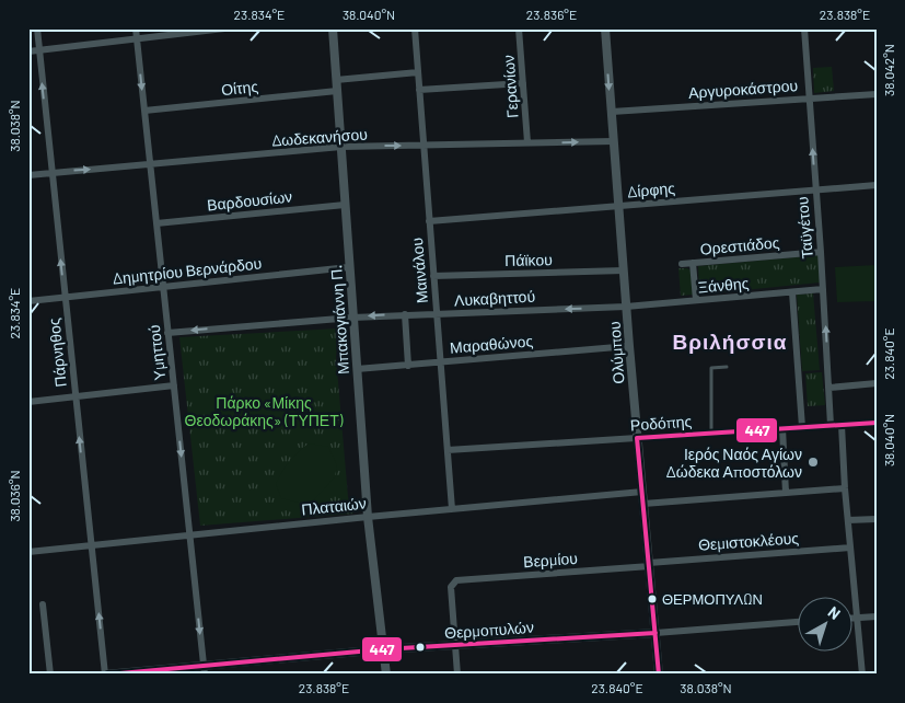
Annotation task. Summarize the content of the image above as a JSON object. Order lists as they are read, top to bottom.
{
  "streets": {
    "street": [
      "Γερανίων",
      "Οίτης",
      "Αργυροκάστρου",
      "Δωδεκανήσου",
      "Δίρφης",
      "Βαρδουσίων",
      "Ταϋγέτου",
      "Ορεστιάδος",
      "Πάϊκου",
      "Δημητρίου Βερνάρδου",
      "Μαινάλου",
      "Ξάνθης",
      "Λυκαβηττού",
      "Μπακογιάννη Π.",
      "Μαραθώνος",
      "Πάρνηθος",
      "Υμηττού",
      "Ολύμπου",
      "Ροδόπης",
      "Πλαταιών",
      "Θεμιστοκλέους",
      "Βερμίου",
      "Θερμοπυλών"
    ]
  },
  "crossings": [
    ["Γερανίων", "Δωδεκανήσου"],
    ["Οίτης", "Μπακογιάννη Π."],
    ["Οίτης", "Υμηττού"],
    ["Αργυροκάστρου", "Ταϋγέτου"],
    ["Αργυροκάστρου", "Ολύμπου"],
    ["Δωδεκανήσου", "Μαινάλου"],
    ["Δωδεκανήσου", "Μπακογιάννη Π."],
    ["Δωδεκανήσου", "Πάρνηθος"],
    ["Δωδεκανήσου", "Υμηττού"],
    ["Δωδεκανήσου", "Ολύμπου"],
    ["Δίρφης", "Ταϋγέτου"],
    ["Δίρφης", "Μαινάλου"],
    ["Δίρφης", "Ολύμπου"],
    ["Βαρδουσίων", "Μπακογιάννη Π."],
    ["Βαρδουσίων", "Υμηττού"],
    ["Ταϋγέτου", "Ορεστιάδος"],
    ["Ταϋγέτου", "Ξάνθης"],
    ["Ταϋγέτου", "Ροδόπης"],
    ["Ορεστιάδος", "Ξάνθης"],
    ["Πάϊκου", "Μαινάλου"],
    ["Πάϊκου", "Ολύμπου"],
    ["Δημητρίου Βερνάρδου", "Μπακογιάννη Π."],
    ["Δημητρίου Βερνάρδου", "Πάρνηθος"],
    ["Δημητρίου Βερνάρδου", "Υμηττού"],
    ["Μαινάλου", "Λυκαβηττού"],
    ["Μαινάλου", "Μαραθώνος"],
    ["Μαινάλου", "Ροδόπης"],
    ["Μαινάλου", "Πλαταιών"],
    ["Ξάνθης", "Λυκαβηττού"],
    ["Ξάνθης", "Ολύμπου"],
    ["Λυκαβηττού", "Μπακογιάννη Π."],
    ["Λυκαβηττού", "Υμηττού"],
    ["Λυκαβηττού", "Ολύμπου"],
    ["Μπακογιάννη Π.", "Μαραθώνος"],
    ["Μπακογιάννη Π.", "Πλαταιών"],
    ["Μπακογιάννη Π.", "Θερμοπυλών"],
    ["Μαραθώνος", "Ολύμπου"],
    ["Πάρνηθος", "Πλαταιών"],
    ["Πάρνηθος", "Θερμοπυλών"],
    ["Υμηττού", "Πλαταιών"],
    ["Υμηττού", "Θερμοπυλών"],
    ["Ολύμπου", "Ροδόπης"],
    ["Ολύμπου", "Πλαταιών"],
    ["Ολύμπου", "Θεμιστοκλέους"],
    ["Ολύμπου", "Βερμίου"],
    ["Ολύμπου", "Θερμοπυλών"],
    ["Θεμιστοκλέους", "Βερμίου"],
    ["Βερμίου", "Θερμοπυλών"]
  ],
  "one_way": [
    "Δωδεκανήσου",
    "Λυκαβηττού",
    "Πάρνηθος",
    "Υμηττού"
  ],
  "districts": ["Βριλήσσια"],
  "parks": ["Πάρκο «Μίκης Θεοδωράκης» (ΤΥΠΕΤ)"],
  "places": ["Ιερός Ναός Αγίων Δώδεκα Αποστόλων", "ΘΕΡΜΟΠΥΛΩΝ"],
  "lines": ["transit line 447"],
  "north": "top right",
  "coordinates": [
    "23.834°E",
    "38.040°N",
    "23.836°E",
    "23.838°E",
    "38.042°N",
    "38.038°N",
    "23.840°E",
    "38.036°N"
  ]
}
